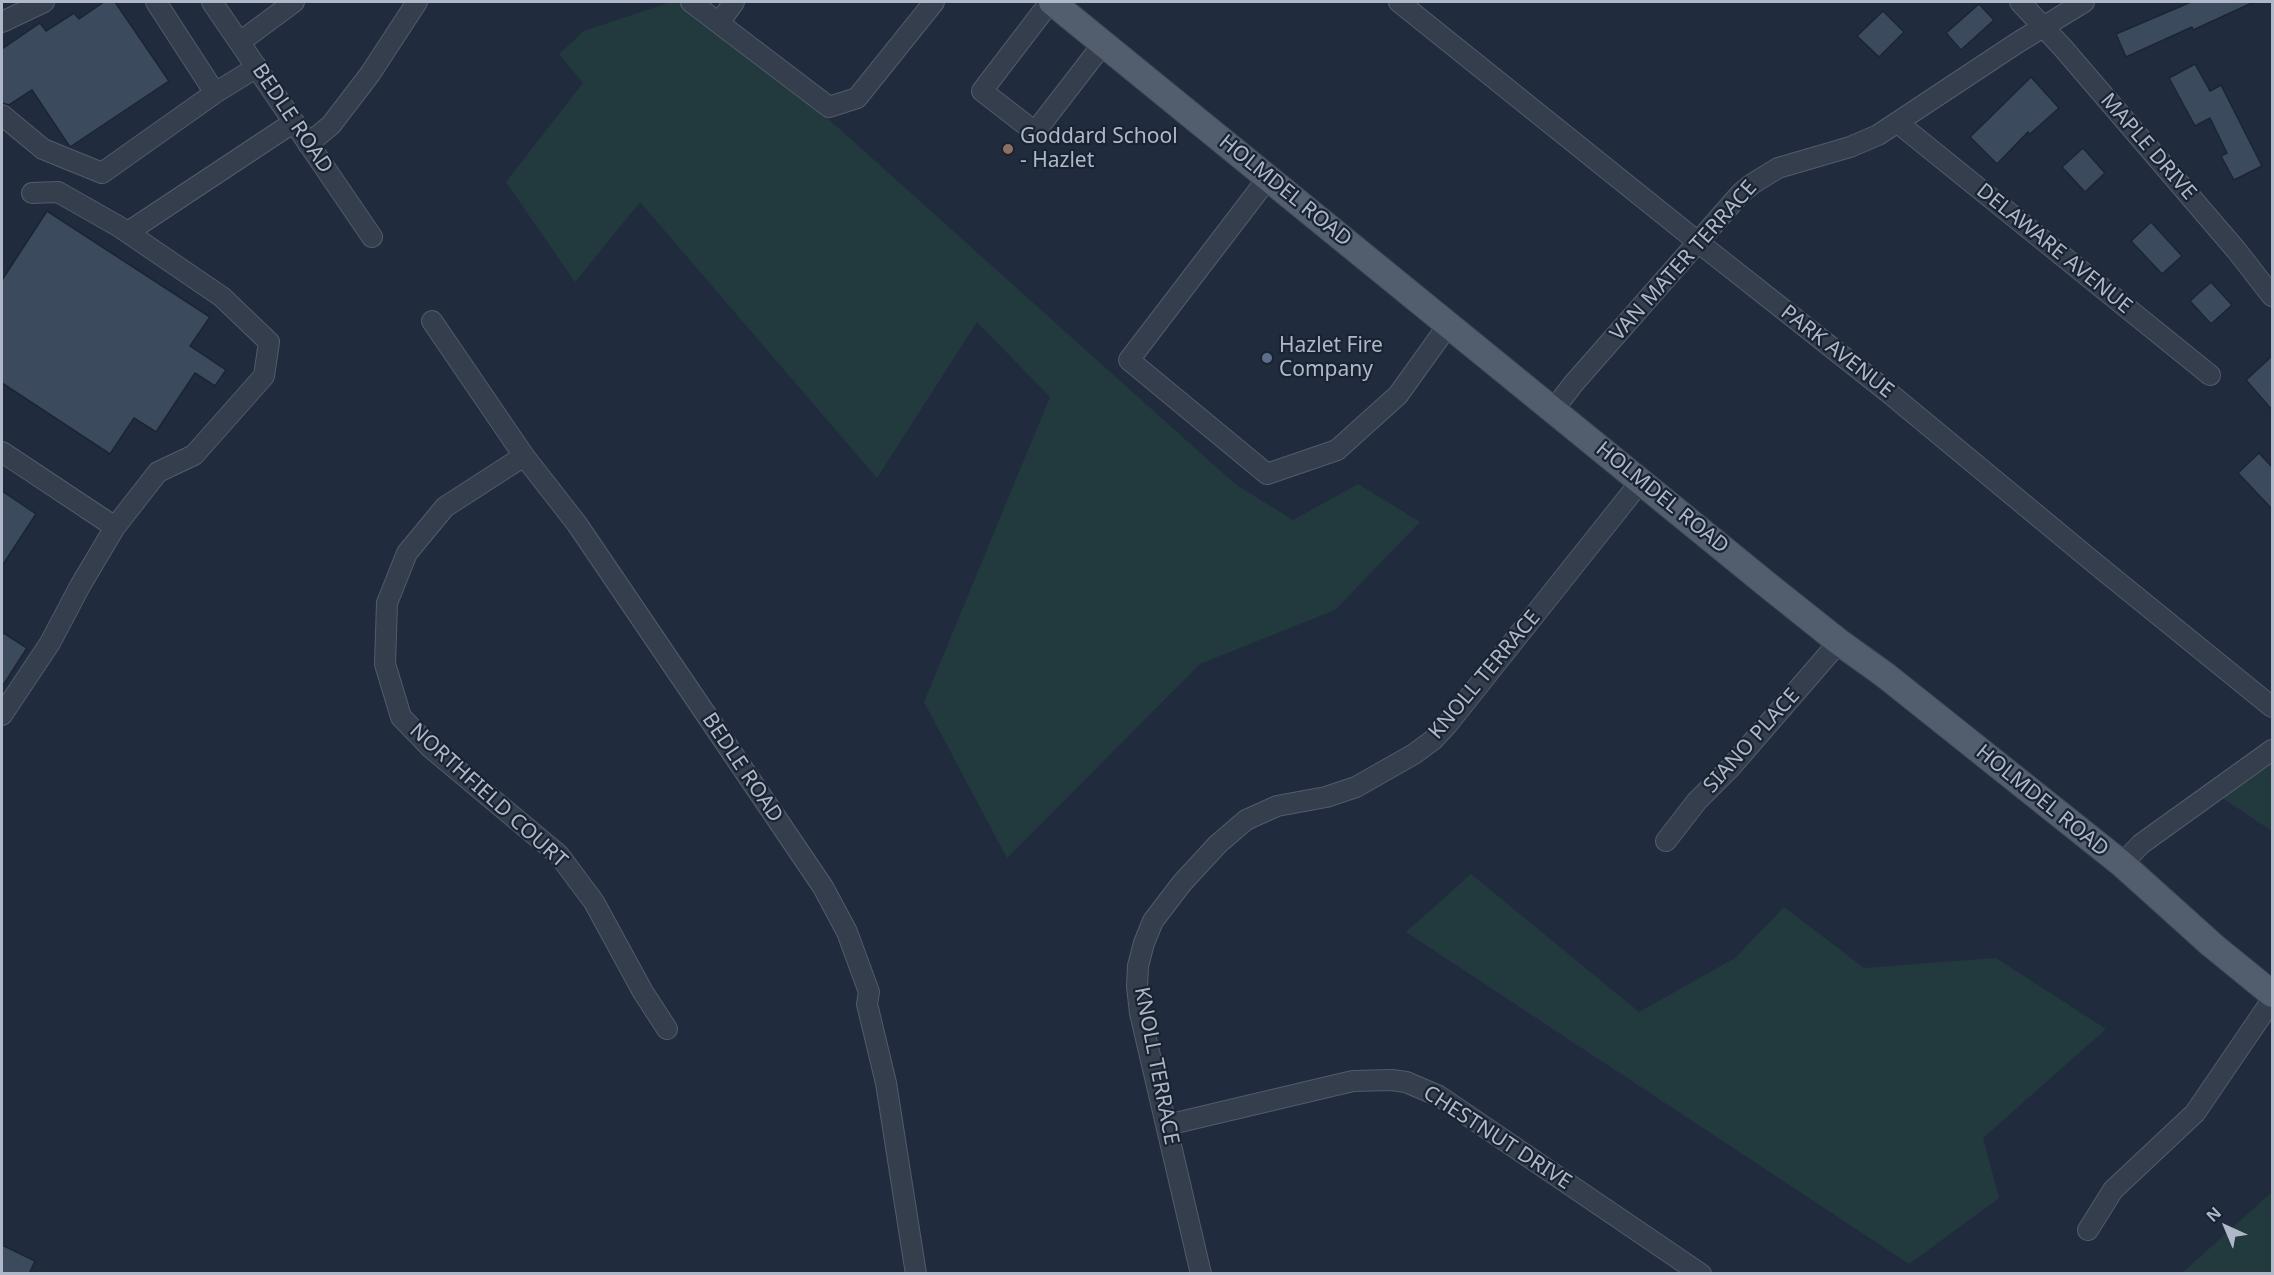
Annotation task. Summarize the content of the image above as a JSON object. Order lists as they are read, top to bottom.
{
  "streets": {
    "main road": ["HOLMDEL ROAD"],
    "street": [
      "BEDLE ROAD",
      "MAPLE DRIVE",
      "DELAWARE AVENUE",
      "VAN MATER TERRACE",
      "PARK AVENUE",
      "KNOLL TERRACE",
      "SIANO PLACE",
      "NORTHFIELD COURT",
      "CHESTNUT DRIVE"
    ]
  },
  "crossings": [
    ["BEDLE ROAD", "NORTHFIELD COURT"],
    ["MAPLE DRIVE", "VAN MATER TERRACE"],
    ["HOLMDEL ROAD", "VAN MATER TERRACE"],
    ["HOLMDEL ROAD", "KNOLL TERRACE"],
    ["HOLMDEL ROAD", "SIANO PLACE"],
    ["DELAWARE AVENUE", "VAN MATER TERRACE"],
    ["VAN MATER TERRACE", "PARK AVENUE"],
    ["KNOLL TERRACE", "CHESTNUT DRIVE"]
  ],
  "places": ["Goddard School - Hazlet", "Hazlet Fire Company"],
  "north": "top left"
}
